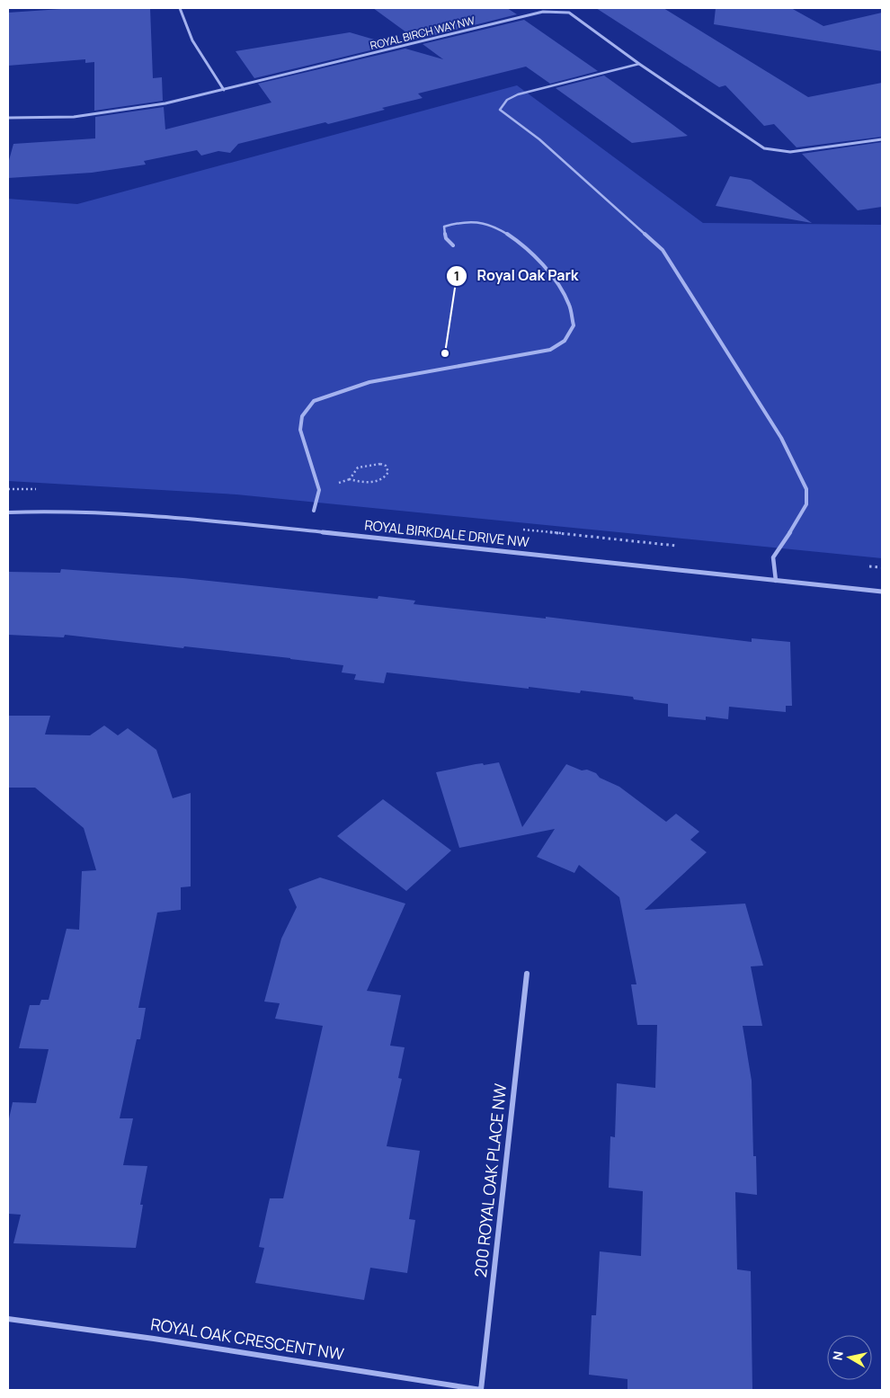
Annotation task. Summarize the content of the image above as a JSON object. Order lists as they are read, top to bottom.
{
  "streets": {
    "street": [
      "ROYAL BIRCH WAY NW",
      "ROYAL BIRKDALE DRIVE NW",
      "200 ROYAL OAK PLACE NW",
      "ROYAL OAK CRESCENT NW"
    ]
  },
  "crossings": [
    ["200 ROYAL OAK PLACE NW", "ROYAL OAK CRESCENT NW"]
  ],
  "places": ["Royal Oak Park"],
  "north": "left"
}
